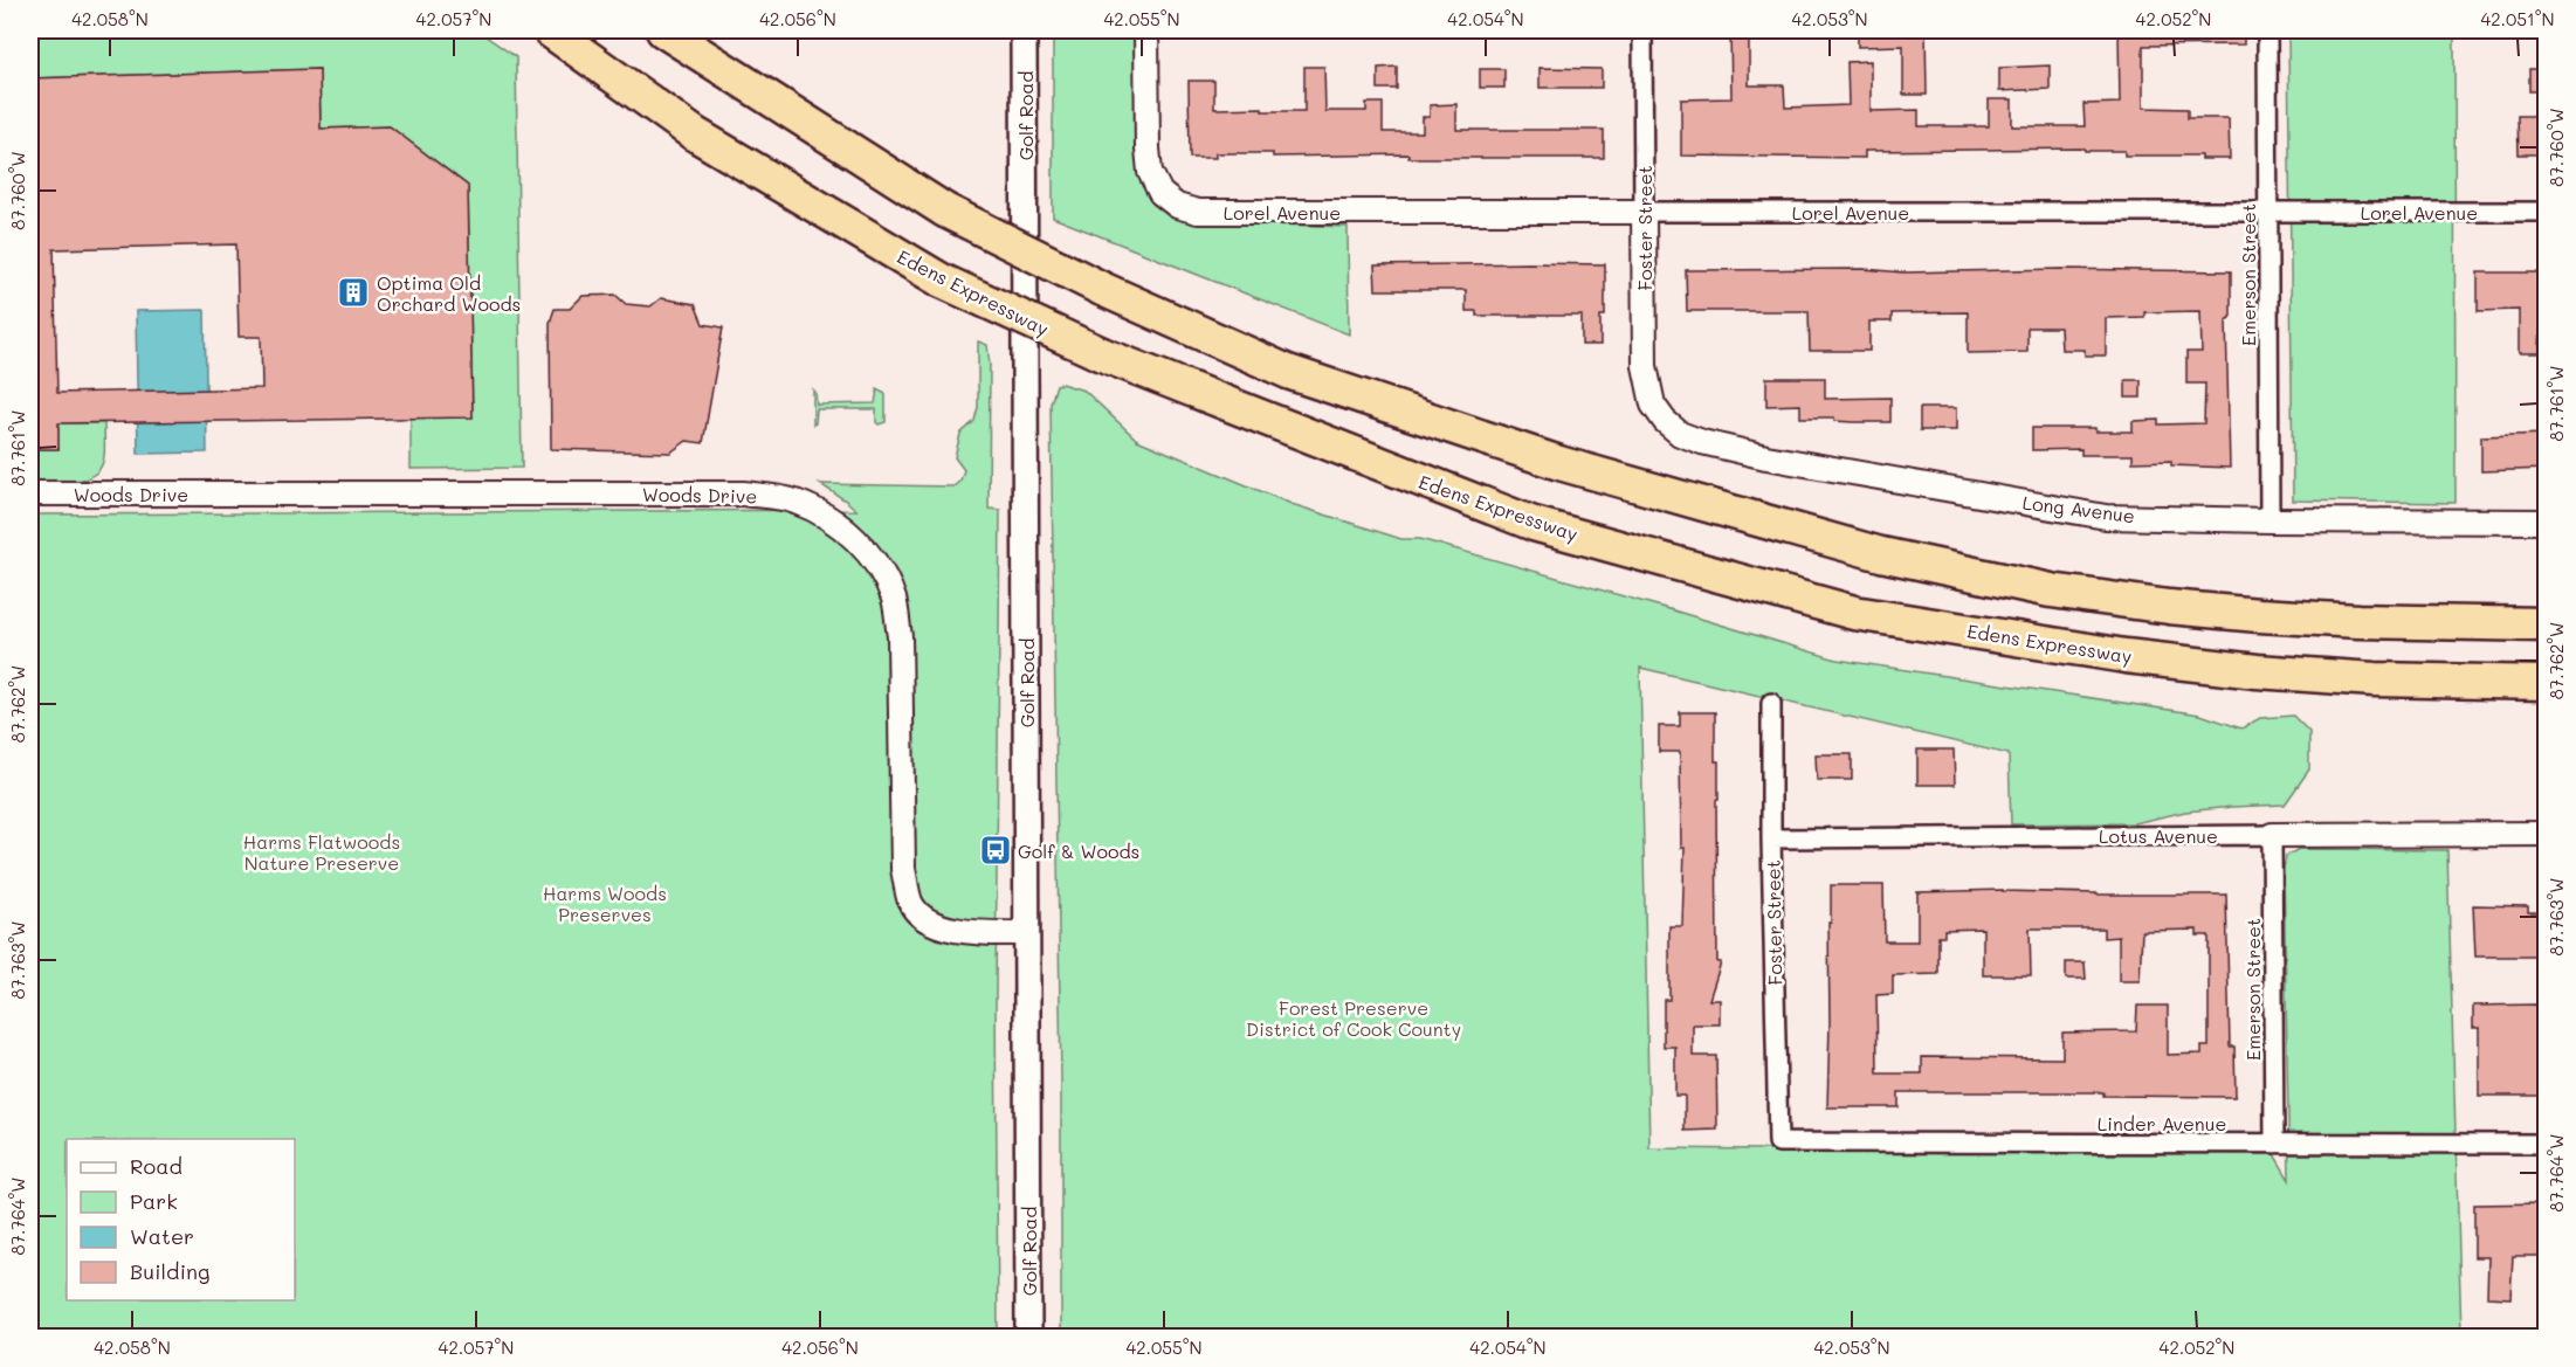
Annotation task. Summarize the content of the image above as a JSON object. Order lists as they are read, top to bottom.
{
  "streets": {
    "highway": ["Edens Expressway"],
    "main road": ["Golf Road"],
    "street": [
      "Lorel Avenue",
      "Foster Street",
      "Emerson Street",
      "Woods Drive",
      "Long Avenue",
      "Lotus Avenue",
      "Linder Avenue"
    ]
  },
  "crossings": [
    ["Golf Road", "Woods Drive"],
    ["Lorel Avenue", "Foster Street"],
    ["Lorel Avenue", "Emerson Street"],
    ["Foster Street", "Long Avenue"],
    ["Foster Street", "Lotus Avenue"],
    ["Foster Street", "Linder Avenue"],
    ["Emerson Street", "Long Avenue"],
    ["Emerson Street", "Lotus Avenue"],
    ["Emerson Street", "Linder Avenue"]
  ],
  "parks": ["Harms Flatwoods Nature Preserve", "Harms Woods Preserves", "Forest Preserve District of Cook County"],
  "places": {
    "building": ["Optima Old Orchard Woods"],
    "bus stop": ["Golf & Woods"]
  },
  "legend": [
    "Road",
    "Park",
    "Water",
    "Building"
  ],
  "coordinates": [
    "42.058°N",
    "42.057°N",
    "42.056°N",
    "42.055°N",
    "42.054°N",
    "42.053°N",
    "42.052°N",
    "42.051°N",
    "87.760°W",
    "87.761°W",
    "87.762°W",
    "87.763°W",
    "87.764°W"
  ]
}
